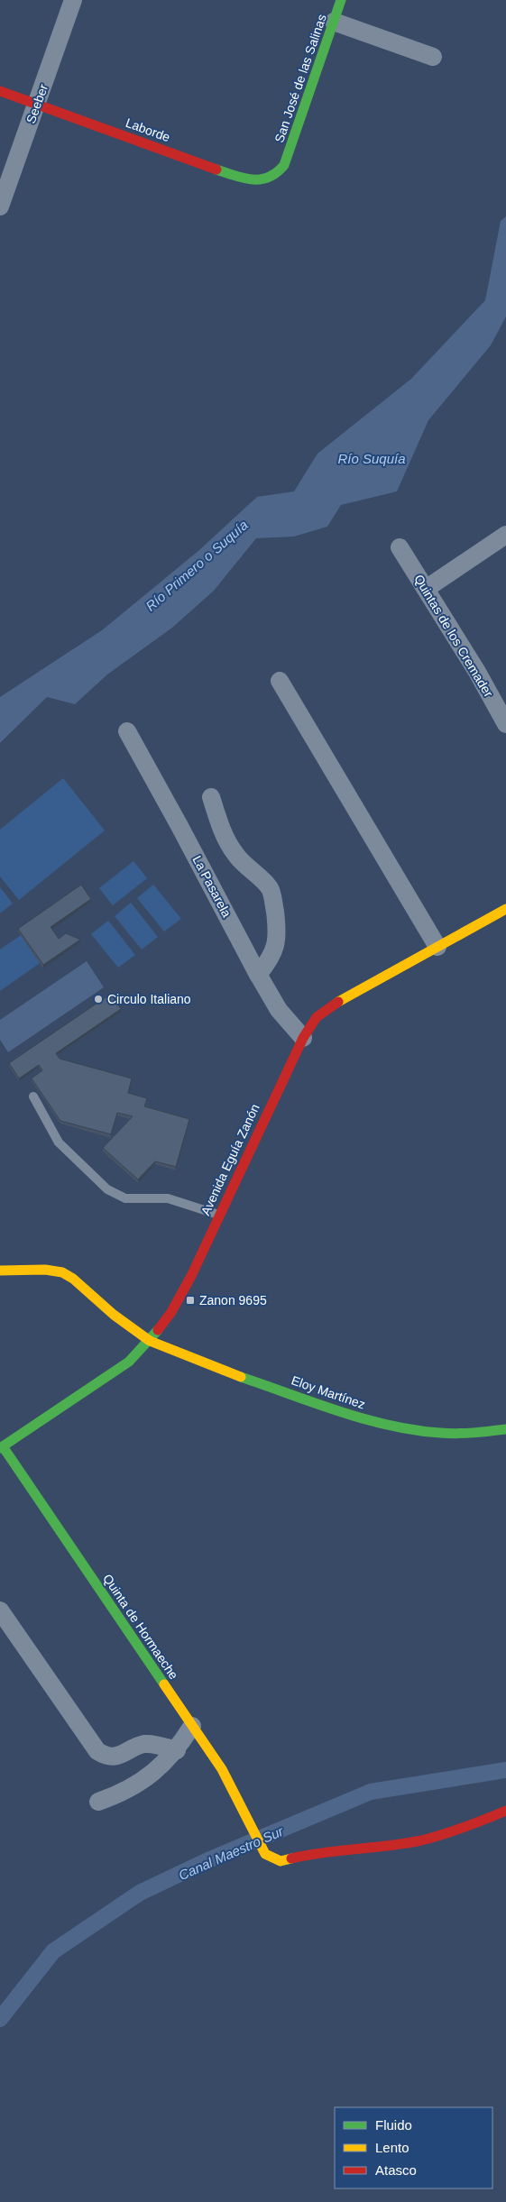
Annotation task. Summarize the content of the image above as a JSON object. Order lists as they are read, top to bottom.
{
  "streets": {
    "street": [
      "San José de las Salinas",
      "Seeber",
      "Laborde",
      "Quintas de los Cremader",
      "La Pasarela",
      "Avenida Eguía Zanón",
      "Eloy Martínez",
      "Quinta de Hormaeche"
    ]
  },
  "crossings": [
    ["San José de las Salinas", "Laborde"],
    ["Seeber", "Laborde"],
    ["La Pasarela", "Avenida Eguía Zanón"],
    ["Avenida Eguía Zanón", "Eloy Martínez"],
    ["Avenida Eguía Zanón", "Quinta de Hormaeche"]
  ],
  "water": ["Río Suquía", "Río Primero o Suquía", "Canal Maestro Sur"],
  "places": {
    "other": ["Circulo Italiano"],
    "transit": ["Zanon 9695"]
  },
  "legend": ["Fluido", "Lento", "Atasco"]
}
